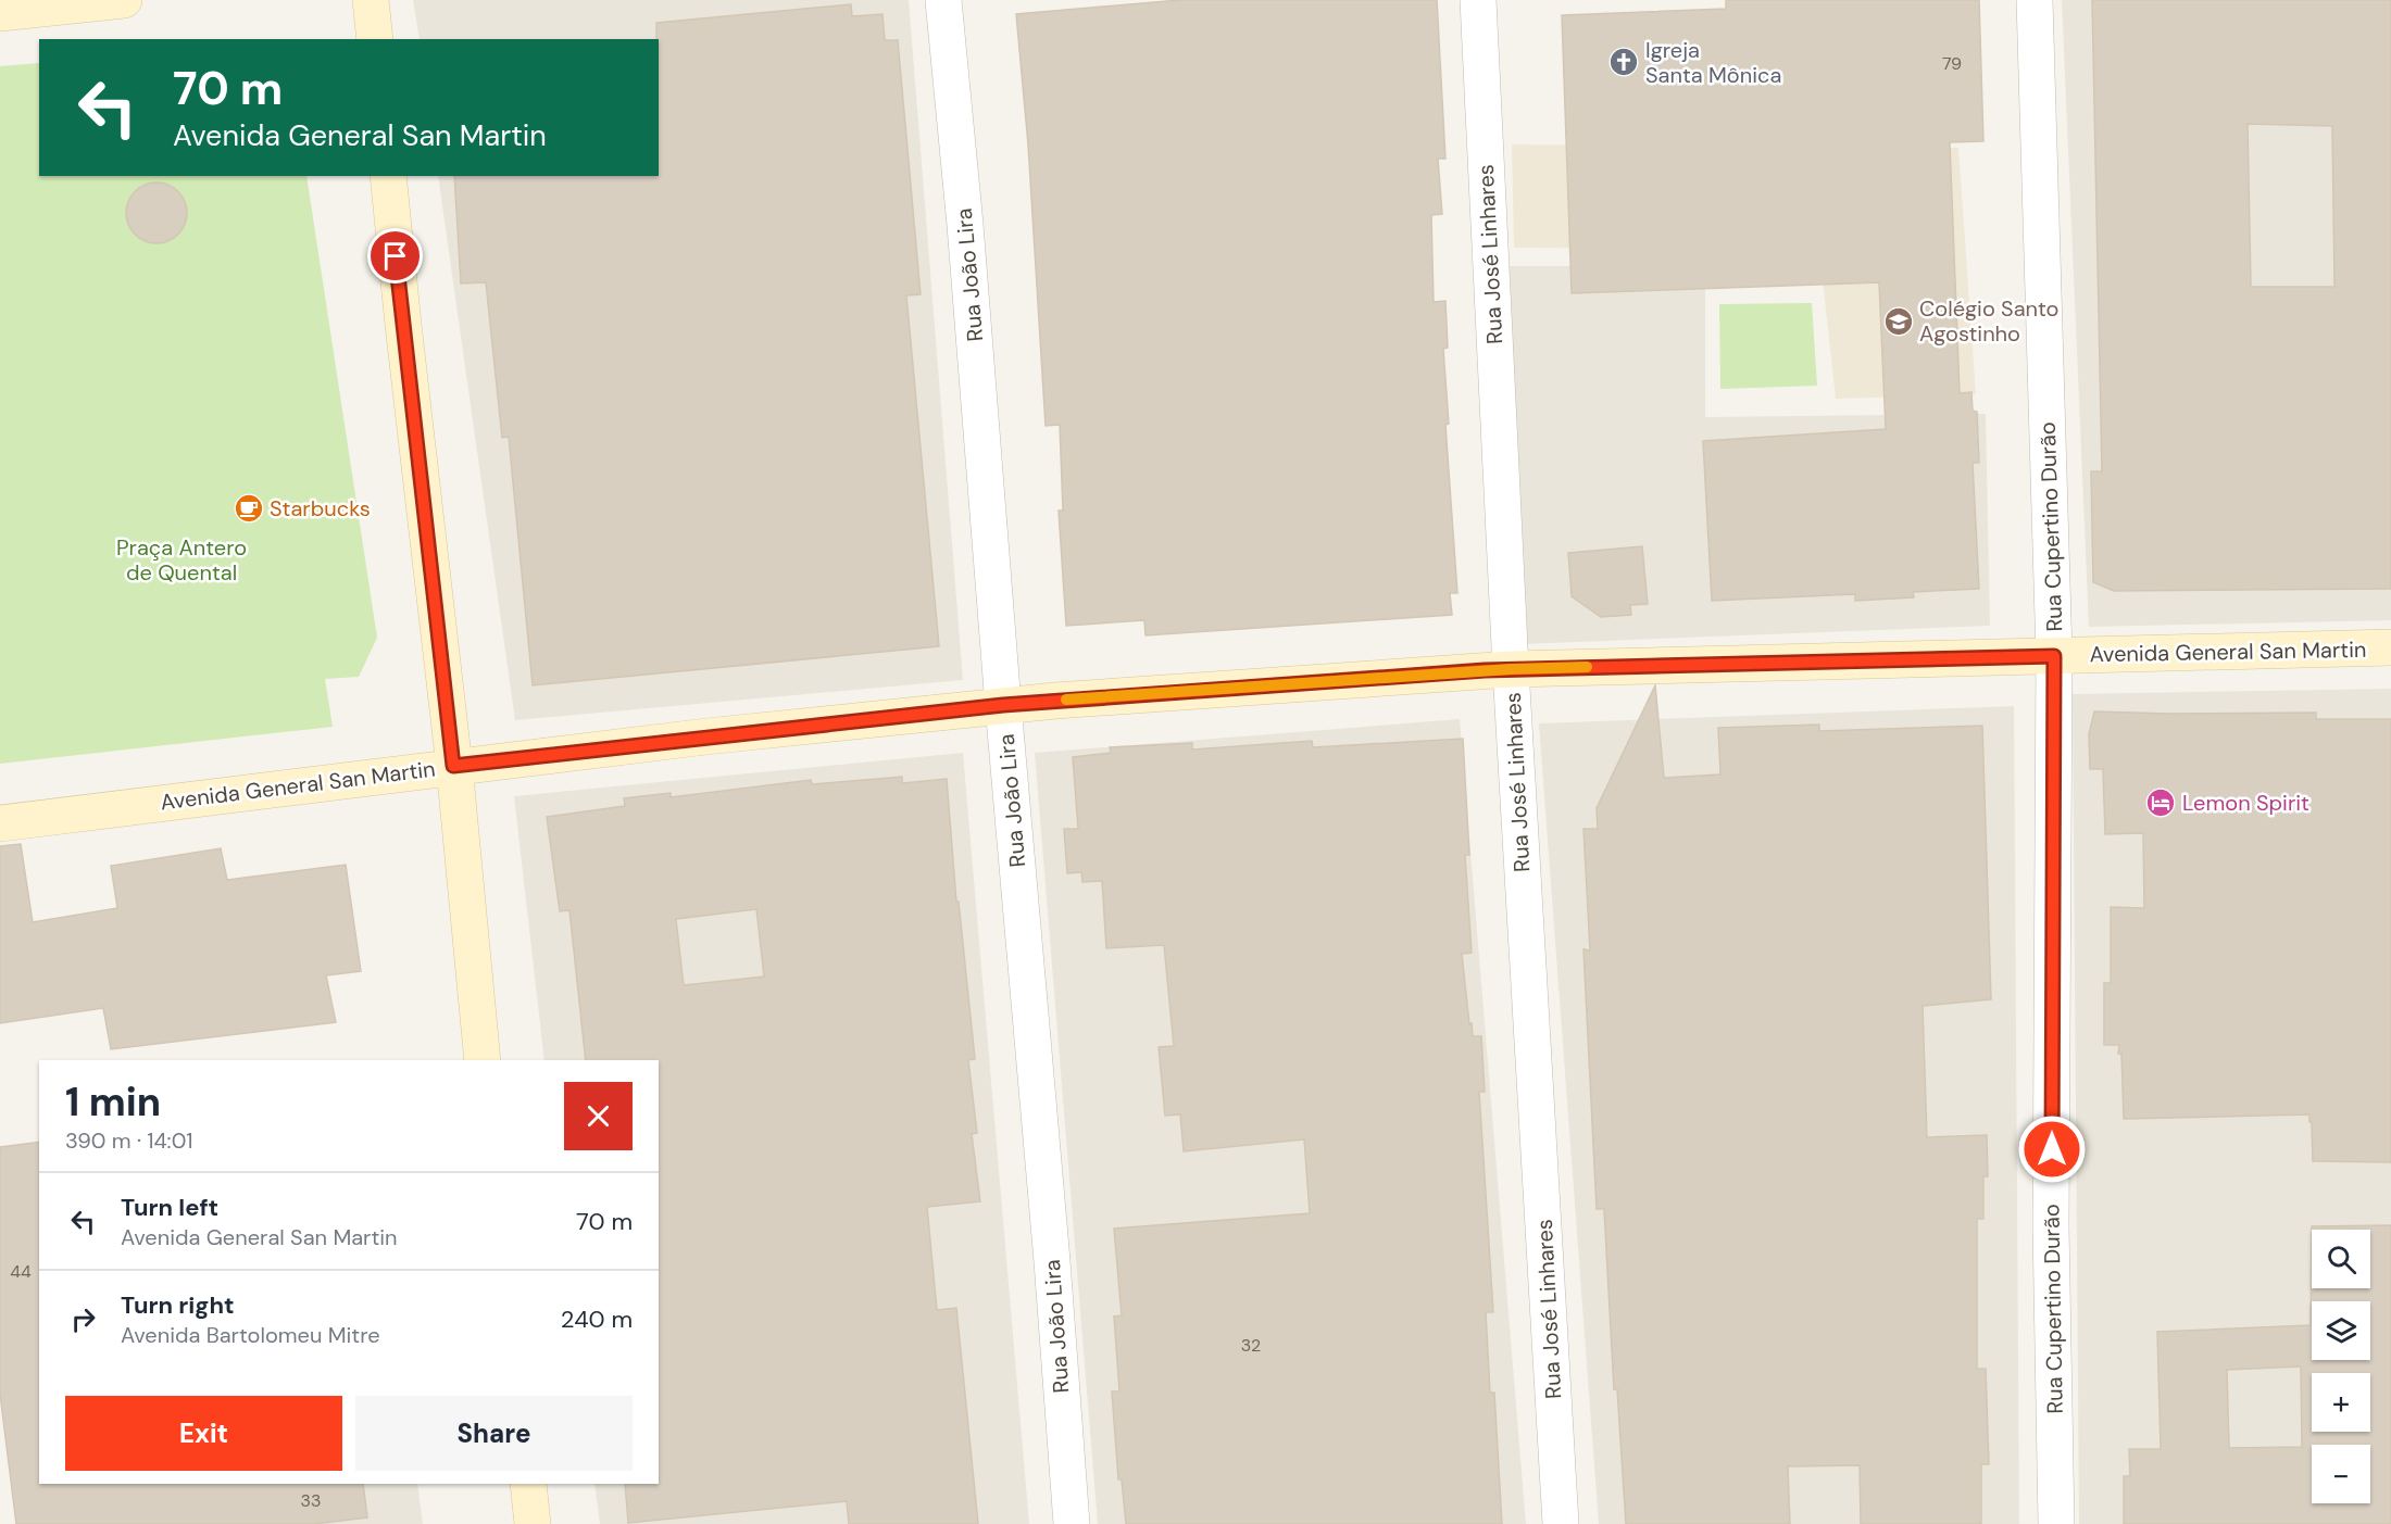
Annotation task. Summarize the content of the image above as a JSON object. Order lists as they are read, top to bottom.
{
  "streets": {
    "main road": ["Avenida General San Martin"],
    "street": ["Rua José Linhares", "Rua João Lira", "Rua Cupertino Durão"]
  },
  "crossings": [
    ["Rua José Linhares", "Avenida General San Martin"],
    ["Rua João Lira", "Avenida General San Martin"],
    ["Rua Cupertino Durão", "Avenida General San Martin"]
  ],
  "parks": ["Praça Antero de Quental"],
  "places": {
    "church": ["Igreja Santa Mônica"],
    "school or university": ["Colégio Santo Agostinho"],
    "cafe": ["Starbucks"],
    "hotel": ["Lemon Spirit"]
  },
  "house_numbers": [
    "79",
    "44",
    "32",
    "33"
  ],
  "page": {
    "turn": ["70 m", "Avenida General San Martin"],
    "heading": ["1 min", "390 m · 14:01"],
    "list": [
      {
        "name": "Turn left",
        "note": "Avenida General San Martin",
        "value": "70 m"
      },
      {
        "name": "Turn right",
        "note": "Avenida Bartolomeu Mitre",
        "value": "240 m"
      }
    ],
    "map_buttons": ["+", "−"],
    "buttons": ["Exit", "Share"]
  }
}
